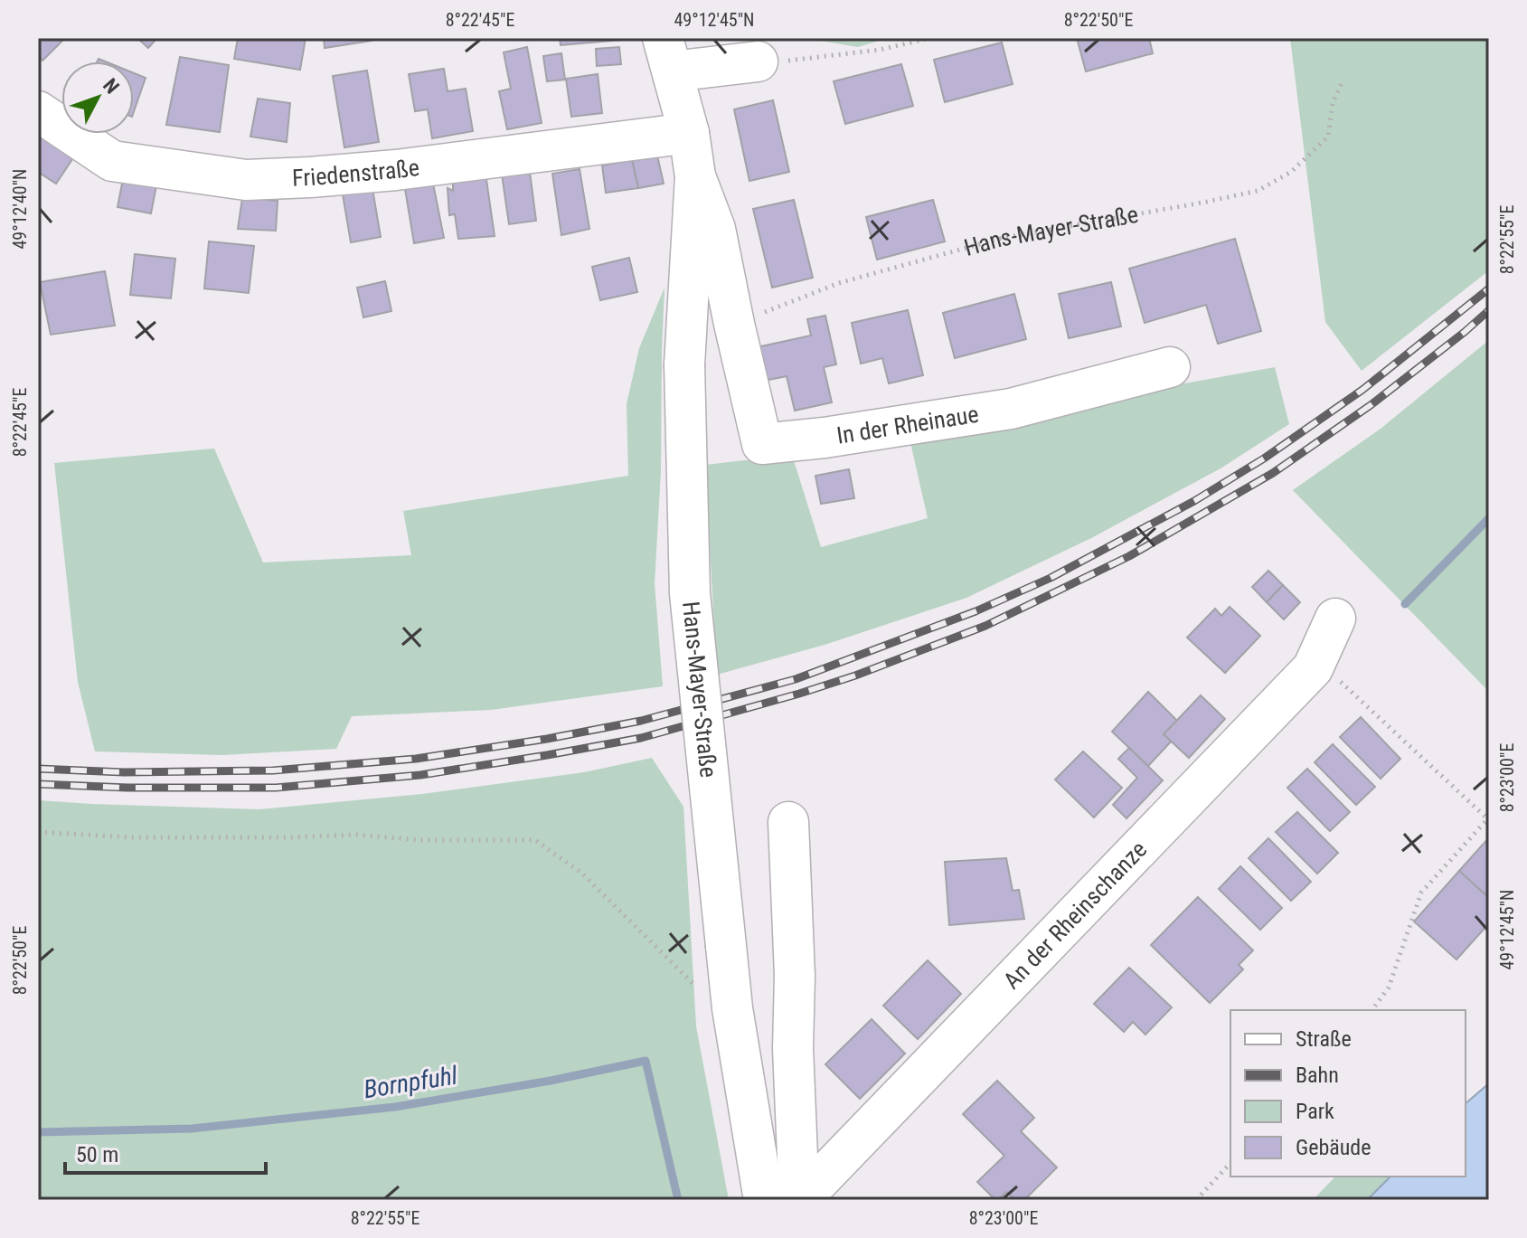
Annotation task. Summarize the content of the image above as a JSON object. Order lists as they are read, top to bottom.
{
  "streets": {
    "street": [
      "Friedenstraße",
      "Hans-Mayer-Straße",
      "In der Rheinaue",
      "An der Rheinschanze"
    ]
  },
  "crossings": [
    ["Friedenstraße", "Hans-Mayer-Straße"],
    ["Hans-Mayer-Straße", "In der Rheinaue"]
  ],
  "water": ["Bornpfuhl"],
  "legend": [
    "Straße",
    "Bahn",
    "Park",
    "Gebäude"
  ],
  "scale_bar": "50 m",
  "north": "top right",
  "coordinates": [
    "8°22'45\"E",
    "49°12'45\"N",
    "8°22'50\"E",
    "49°12'40\"N",
    "8°22'55\"E",
    "8°23'00\"E"
  ]
}
